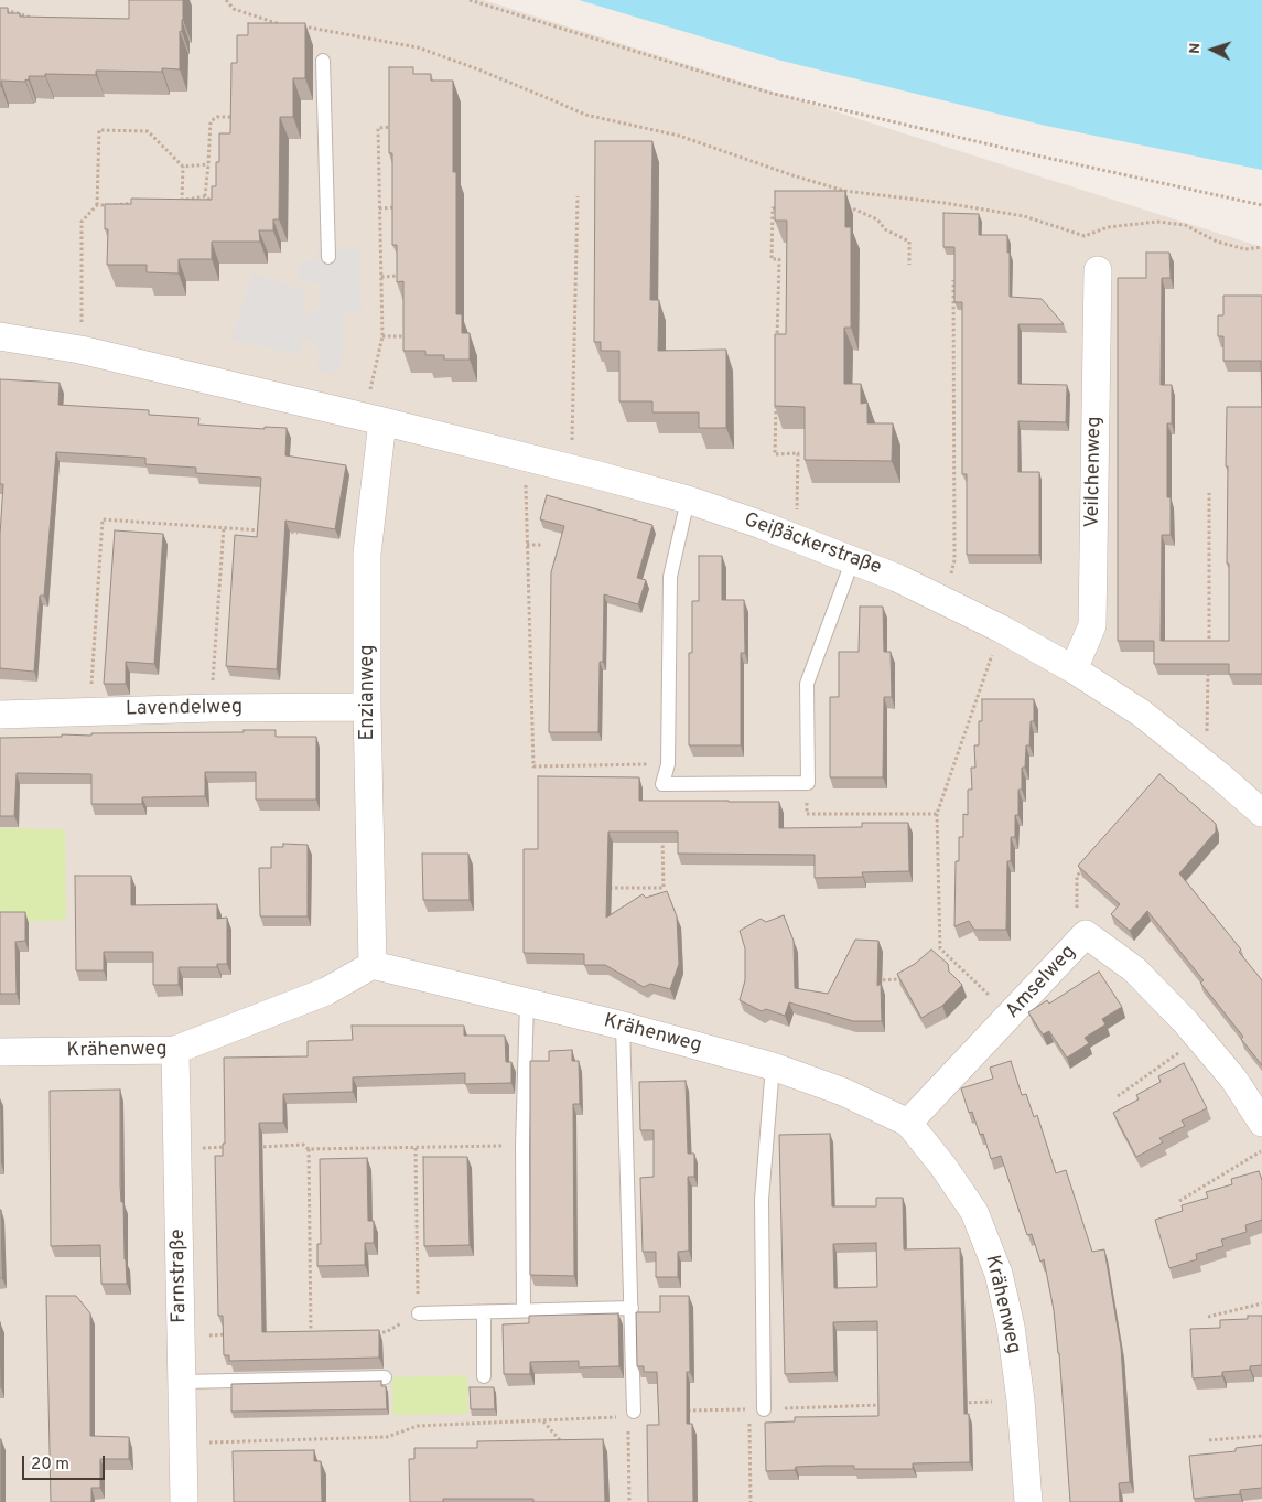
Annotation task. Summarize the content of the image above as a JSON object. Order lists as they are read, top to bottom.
{
  "streets": {
    "street": [
      "Veilchenweg",
      "Geißäckerstraße",
      "Enzianweg",
      "Lavendelweg",
      "Amselweg",
      "Krähenweg",
      "Farnstraße"
    ]
  },
  "crossings": [
    ["Veilchenweg", "Geißäckerstraße"],
    ["Geißäckerstraße", "Enzianweg"],
    ["Enzianweg", "Lavendelweg"],
    ["Enzianweg", "Krähenweg"],
    ["Amselweg", "Krähenweg"],
    ["Krähenweg", "Farnstraße"]
  ],
  "scale_bar": "20 m",
  "north": "left"
}
